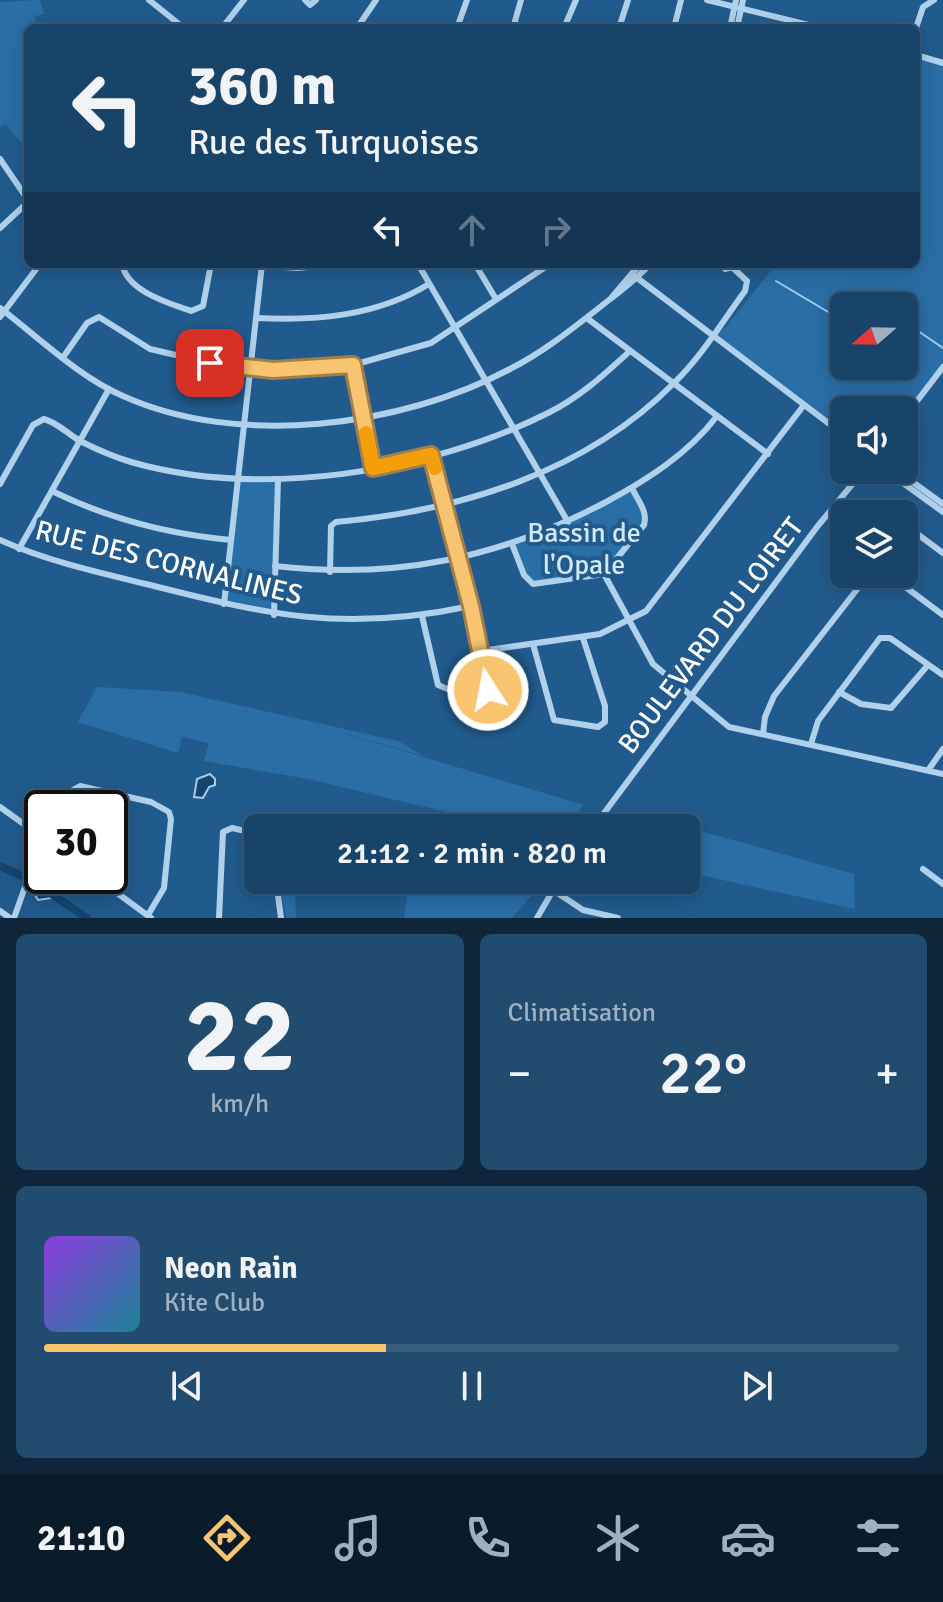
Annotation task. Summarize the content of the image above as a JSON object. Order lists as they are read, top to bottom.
{
  "streets": {
    "street": ["RUE DES CORNALINES", "BOULEVARD DU LOIRET"]
  },
  "parks": ["Bassin de l'Opale"],
  "north": "left",
  "page": {
    "turn": ["360 m", "Rue des Turquoises"],
    "limit": "30",
    "trip": "21:12 · 2 min · 820 m",
    "tile": [
      ["22", "km/h"],
      "Climatisation"
    ],
    "heat": ["−", "22°", "+"],
    "song": ["Neon Rain", "Kite Club"],
    "tabs": "21:10"
  }
}
